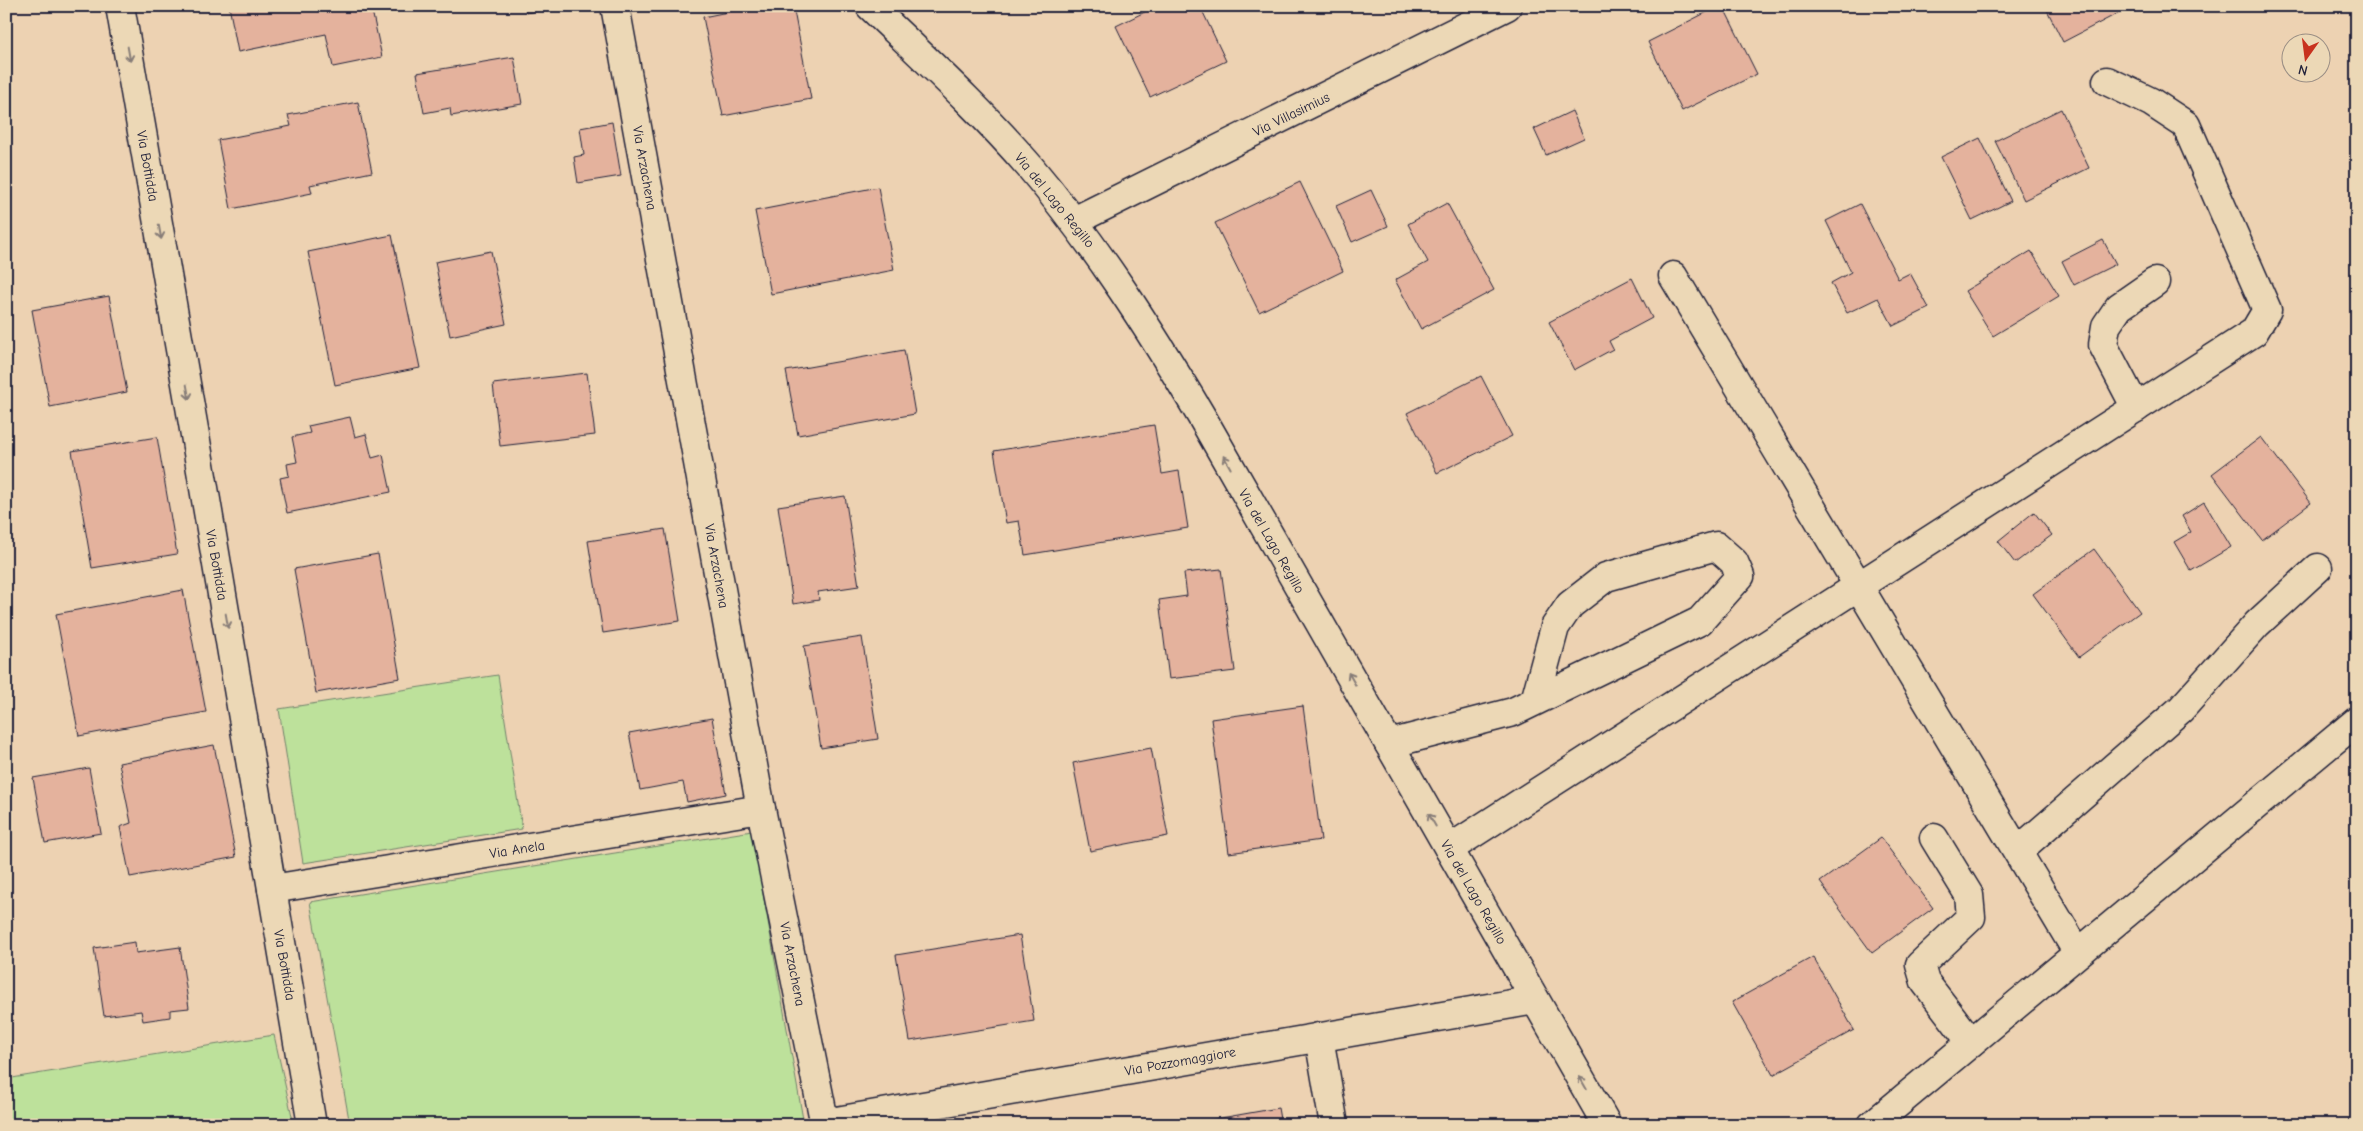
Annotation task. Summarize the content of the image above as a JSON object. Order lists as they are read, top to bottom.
{
  "streets": {
    "street": [
      "Via Villasimius",
      "Via Bottidda",
      "Via Arzachena",
      "Via del Lago Regillo",
      "Via Anela",
      "Via Pozzomaggiore"
    ]
  },
  "crossings": [
    ["Via Villasimius", "Via del Lago Regillo"],
    ["Via Bottidda", "Via Anela"],
    ["Via Arzachena", "Via Anela"],
    ["Via Arzachena", "Via Pozzomaggiore"],
    ["Via del Lago Regillo", "Via Pozzomaggiore"]
  ],
  "one_way": ["Via Bottidda", "Via del Lago Regillo"],
  "north": "bottom"
}
